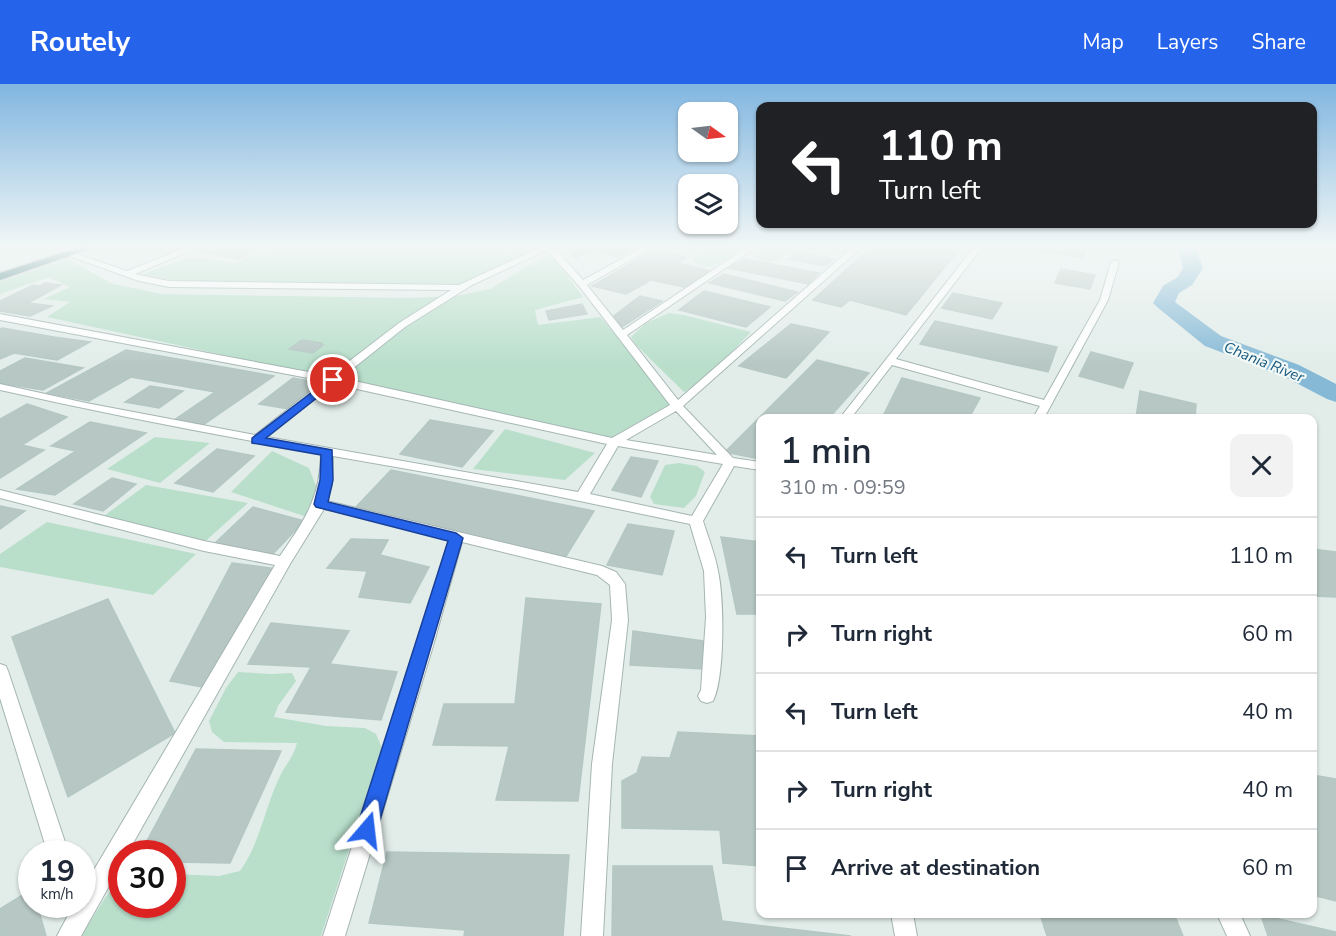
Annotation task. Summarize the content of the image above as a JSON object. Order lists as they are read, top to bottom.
{
  "water": ["Chania River"],
  "north": "right",
  "page": {
    "header": "Routely",
    "nav": ["Map", "Layers", "Share"],
    "turn": ["110 m", "Turn left"],
    "heading": ["1 min", "310 m · 09:59"],
    "list": [
      {
        "name": "Turn left",
        "value": "110 m"
      },
      {
        "name": "Turn right",
        "value": "60 m"
      },
      {
        "name": "Turn left",
        "value": "40 m"
      },
      {
        "name": "Turn right",
        "value": "40 m"
      },
      {
        "name": "Arrive at destination",
        "value": "60 m"
      }
    ],
    "speed": "19 km/h",
    "limit": "30"
  }
}
